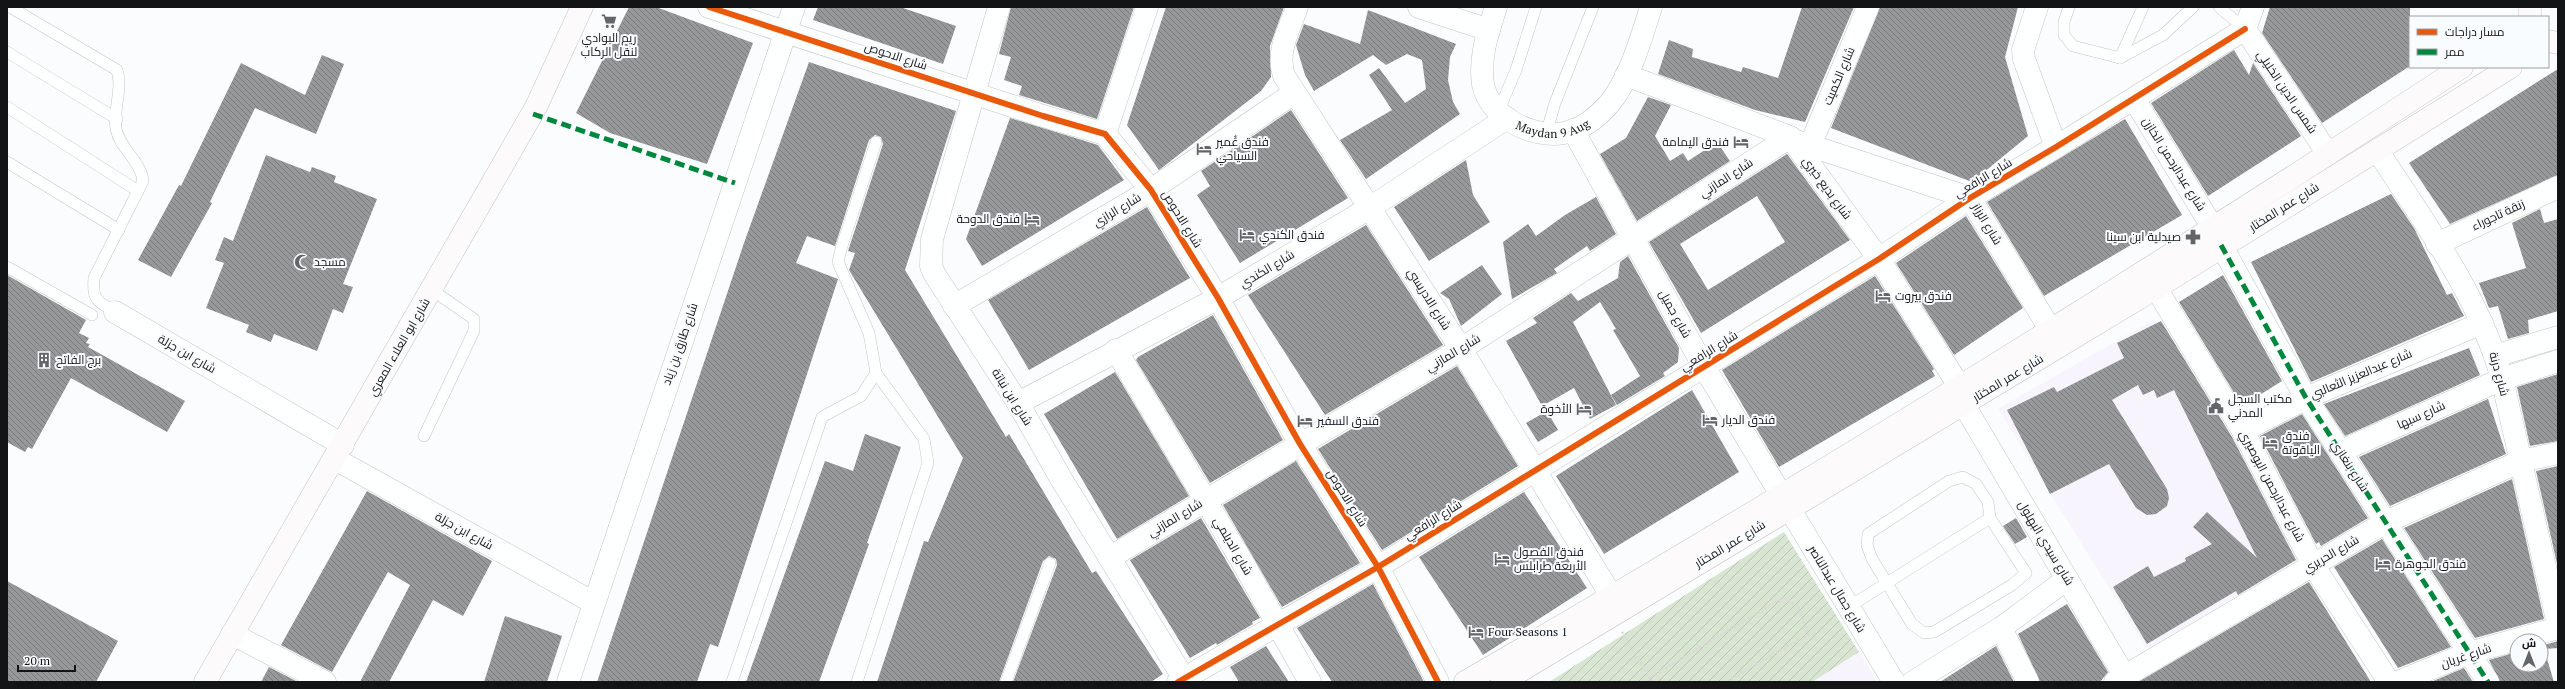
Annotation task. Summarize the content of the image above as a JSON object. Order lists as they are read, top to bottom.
{
  "streets": {
    "main road": ["شارع عمر المختار", "شارع ابو العلاء المعري"],
    "street": [
      "شارع الاحوص",
      "شارع الكميت",
      "شمس الدين الخليلي",
      "Maydan 9 Aug",
      "شارع عبدالرحمن الخازن",
      "شارع المازني",
      "شارع الرافعي",
      "شارع بديع خيري",
      "شارع الرازي",
      "زنقة تاجوراء",
      "شارع الرزاز",
      "شارع الكندي",
      "شارع الادريسي",
      "شارع جميل",
      "شارع طارق بن زياد",
      "شارع ابن جزلة",
      "شارع عبدالعزيز الثعالبي",
      "شارع درنة",
      "شارع ابن نباتة",
      "شارع سبها",
      "شارع بنغازي",
      "شارع عبدالرحمن البوصيري",
      "شارع سيدي البهلول",
      "شارع الديلمي",
      "شارع الحريري",
      "شارع جمال عبدالناصر",
      "شارع غريان"
    ]
  },
  "crossings": [
    ["شارع الاحوص", "شارع المازني"],
    ["شارع الاحوص", "شارع الرافعي"],
    ["شارع الاحوص", "شارع الرازي"],
    ["شارع الاحوص", "شارع الكندي"],
    ["شارع الاحوص", "شارع طارق بن زياد"],
    ["شارع الاحوص", "شارع ابن نباتة"],
    ["شارع الكميت", "شارع المازني"],
    ["شارع الكميت", "شارع بديع خيري"],
    ["شارع الكميت", "شارع الرزاز"],
    ["شمس الدين الخليلي", "شارع الرافعي"],
    ["شمس الدين الخليلي", "شارع عمر المختار"],
    ["Maydan 9 Aug", "شارع الكندي"],
    ["Maydan 9 Aug", "شارع جميل"],
    ["شارع عبدالرحمن الخازن", "شارع الرافعي"],
    ["شارع عبدالرحمن الخازن", "شارع عمر المختار"],
    ["شارع عبدالرحمن الخازن", "شارع بنغازي"],
    ["شارع المازني", "شارع بديع خيري"],
    ["شارع المازني", "شارع الرزاز"],
    ["شارع المازني", "شارع الادريسي"],
    ["شارع المازني", "شارع جميل"],
    ["شارع المازني", "شارع ابن نباتة"],
    ["شارع المازني", "شارع الديلمي"],
    ["شارع الرافعي", "شارع بديع خيري"],
    ["شارع الرافعي", "شارع الرزاز"],
    ["شارع الرافعي", "شارع الادريسي"],
    ["شارع الرافعي", "شارع جميل"],
    ["شارع الرافعي", "شارع ابن نباتة"],
    ["شارع الرافعي", "شارع الديلمي"],
    ["شارع بديع خيري", "شارع عمر المختار"],
    ["شارع بديع خيري", "شارع الرزاز"],
    ["شارع بديع خيري", "شارع سيدي البهلول"],
    ["شارع عمر المختار", "شارع الرزاز"],
    ["شارع عمر المختار", "شارع الادريسي"],
    ["شارع عمر المختار", "شارع جميل"],
    ["شارع عمر المختار", "شارع درنة"],
    ["شارع عمر المختار", "شارع بنغازي"],
    ["شارع عمر المختار", "شارع عبدالرحمن البوصيري"],
    ["شارع عمر المختار", "شارع سيدي البهلول"],
    ["شارع عمر المختار", "شارع جمال عبدالناصر"],
    ["شارع الرازي", "شارع الادريسي"],
    ["شارع الرازي", "شارع ابن نباتة"],
    ["زنقة تاجوراء", "شارع درنة"],
    ["شارع الكندي", "شارع الادريسي"],
    ["شارع الكندي", "شارع ابن نباتة"],
    ["شارع الكندي", "شارع الديلمي"],
    ["شارع جميل", "شارع جمال عبدالناصر"],
    ["شارع طارق بن زياد", "شارع ابن جزلة"],
    ["شارع ابو العلاء المعري", "شارع ابن جزلة"],
    ["شارع عبدالعزيز الثعالبي", "شارع درنة"],
    ["شارع عبدالعزيز الثعالبي", "شارع بنغازي"],
    ["شارع عبدالعزيز الثعالبي", "شارع عبدالرحمن البوصيري"],
    ["شارع درنة", "شارع سبها"],
    ["شارع درنة", "شارع الحريري"],
    ["شارع سبها", "شارع بنغازي"],
    ["شارع بنغازي", "شارع الحريري"],
    ["شارع بنغازي", "شارع غريان"],
    ["شارع عبدالرحمن البوصيري", "شارع الحريري"],
    ["شارع سيدي البهلول", "شارع الحريري"]
  ],
  "places": {
    "supermarket": ["ريم البوادي لنقل الركاب"],
    "hotel": [
      "فندق اليمامة",
      "فندق عُُمير السياحي",
      "فندق الدوحة",
      "فندق الكندي",
      "فندق بيروت",
      "الأخوة",
      "فندق الديار",
      "فندق السفير",
      "فندق الياقوتة",
      "فندق الفصول الأربعة طرابلس",
      "فندق الجوهرة",
      "Four Seasons 1"
    ],
    "pharmacy": ["صيدلية ابن سينا"],
    "mosque": ["مسجد"],
    "building": ["برج الفاتح"],
    "public building": ["مكتب السجل المدني"]
  },
  "legend": ["مسار دراجات", "ممر"],
  "scale_bar": "20 m",
  "north": "top"
}
